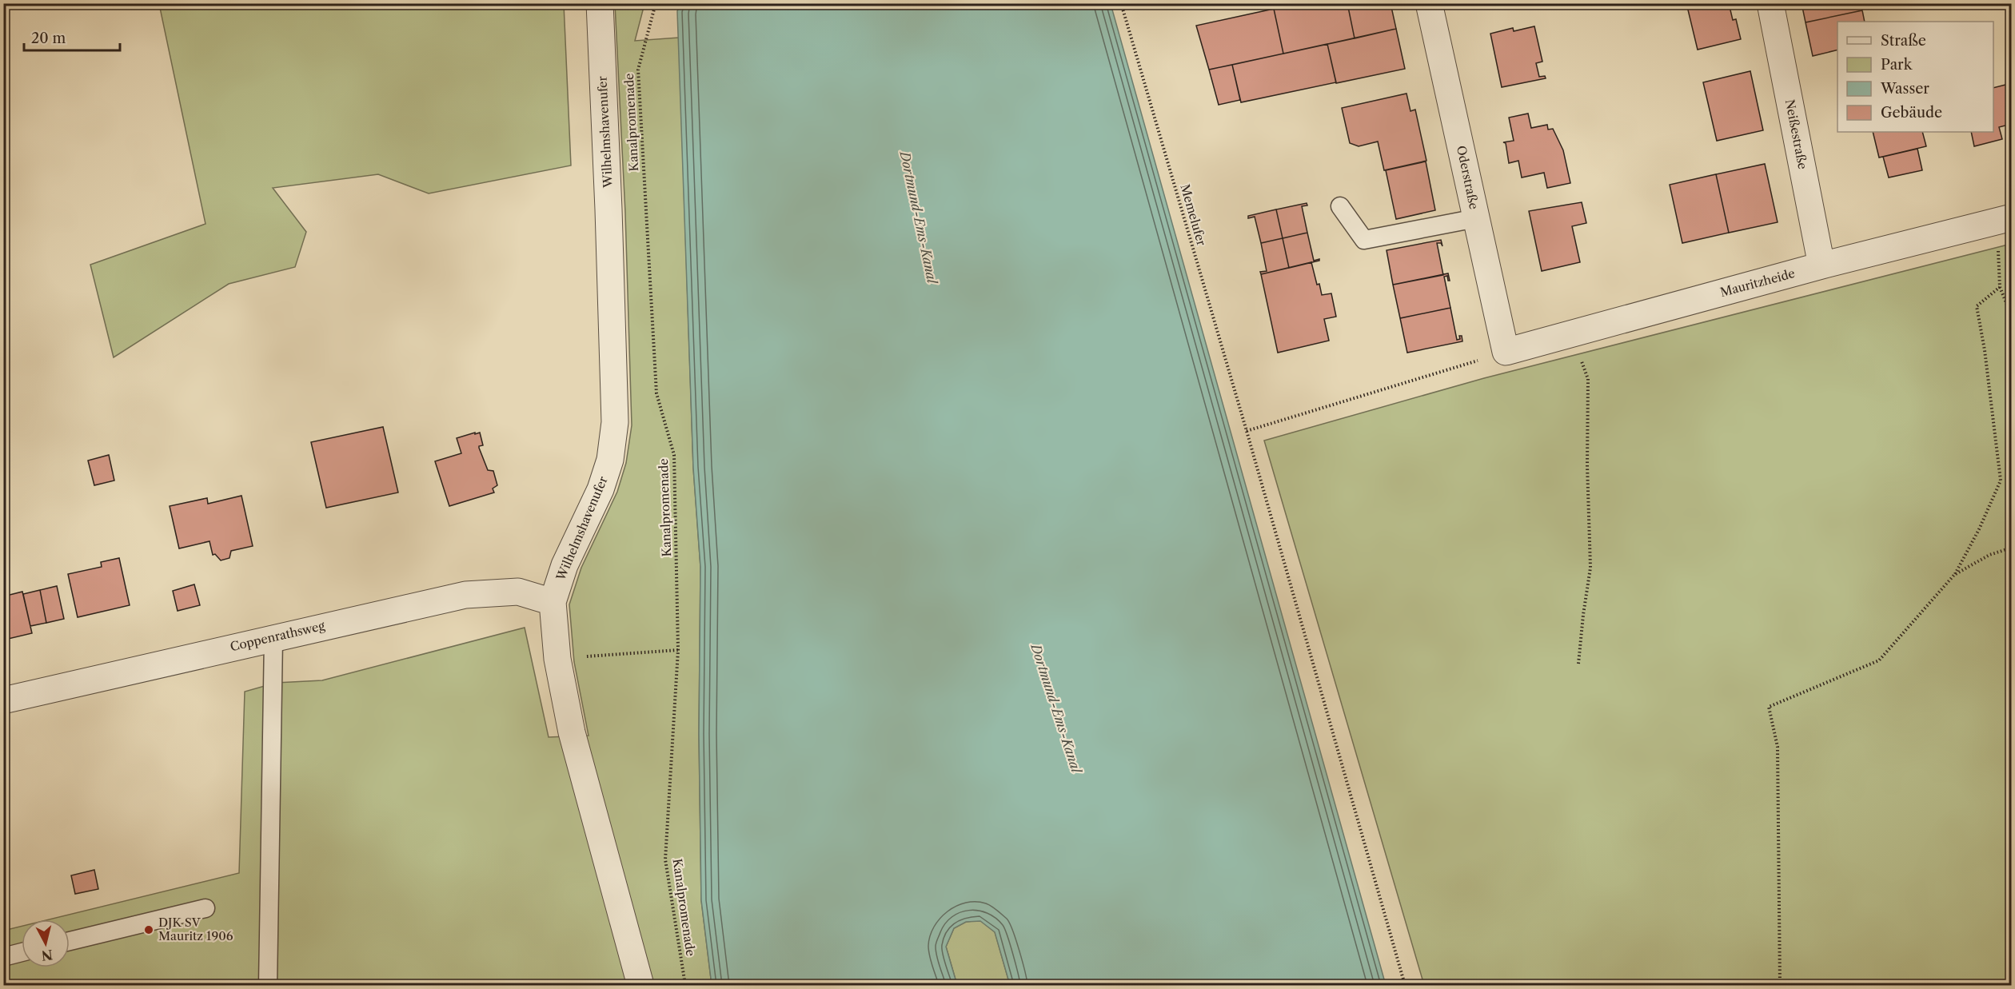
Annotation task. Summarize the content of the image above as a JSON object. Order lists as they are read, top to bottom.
{
  "streets": {
    "street": [
      "Wilhelmshavenufer",
      "Neißestraße",
      "Oderstraße",
      "Mauritzheide",
      "Coppenrathsweg"
    ],
    "path": ["Kanalpromenade", "Memelufer"]
  },
  "crossings": [
    ["Wilhelmshavenufer", "Coppenrathsweg"],
    ["Neißestraße", "Mauritzheide"],
    ["Oderstraße", "Mauritzheide"]
  ],
  "water": ["Dortmund-Ems-Kanal"],
  "places": ["DJK SV Mauritz 1906"],
  "legend": [
    "Straße",
    "Park",
    "Wasser",
    "Gebäude"
  ],
  "scale_bar": "20 m",
  "north": "bottom"
}
